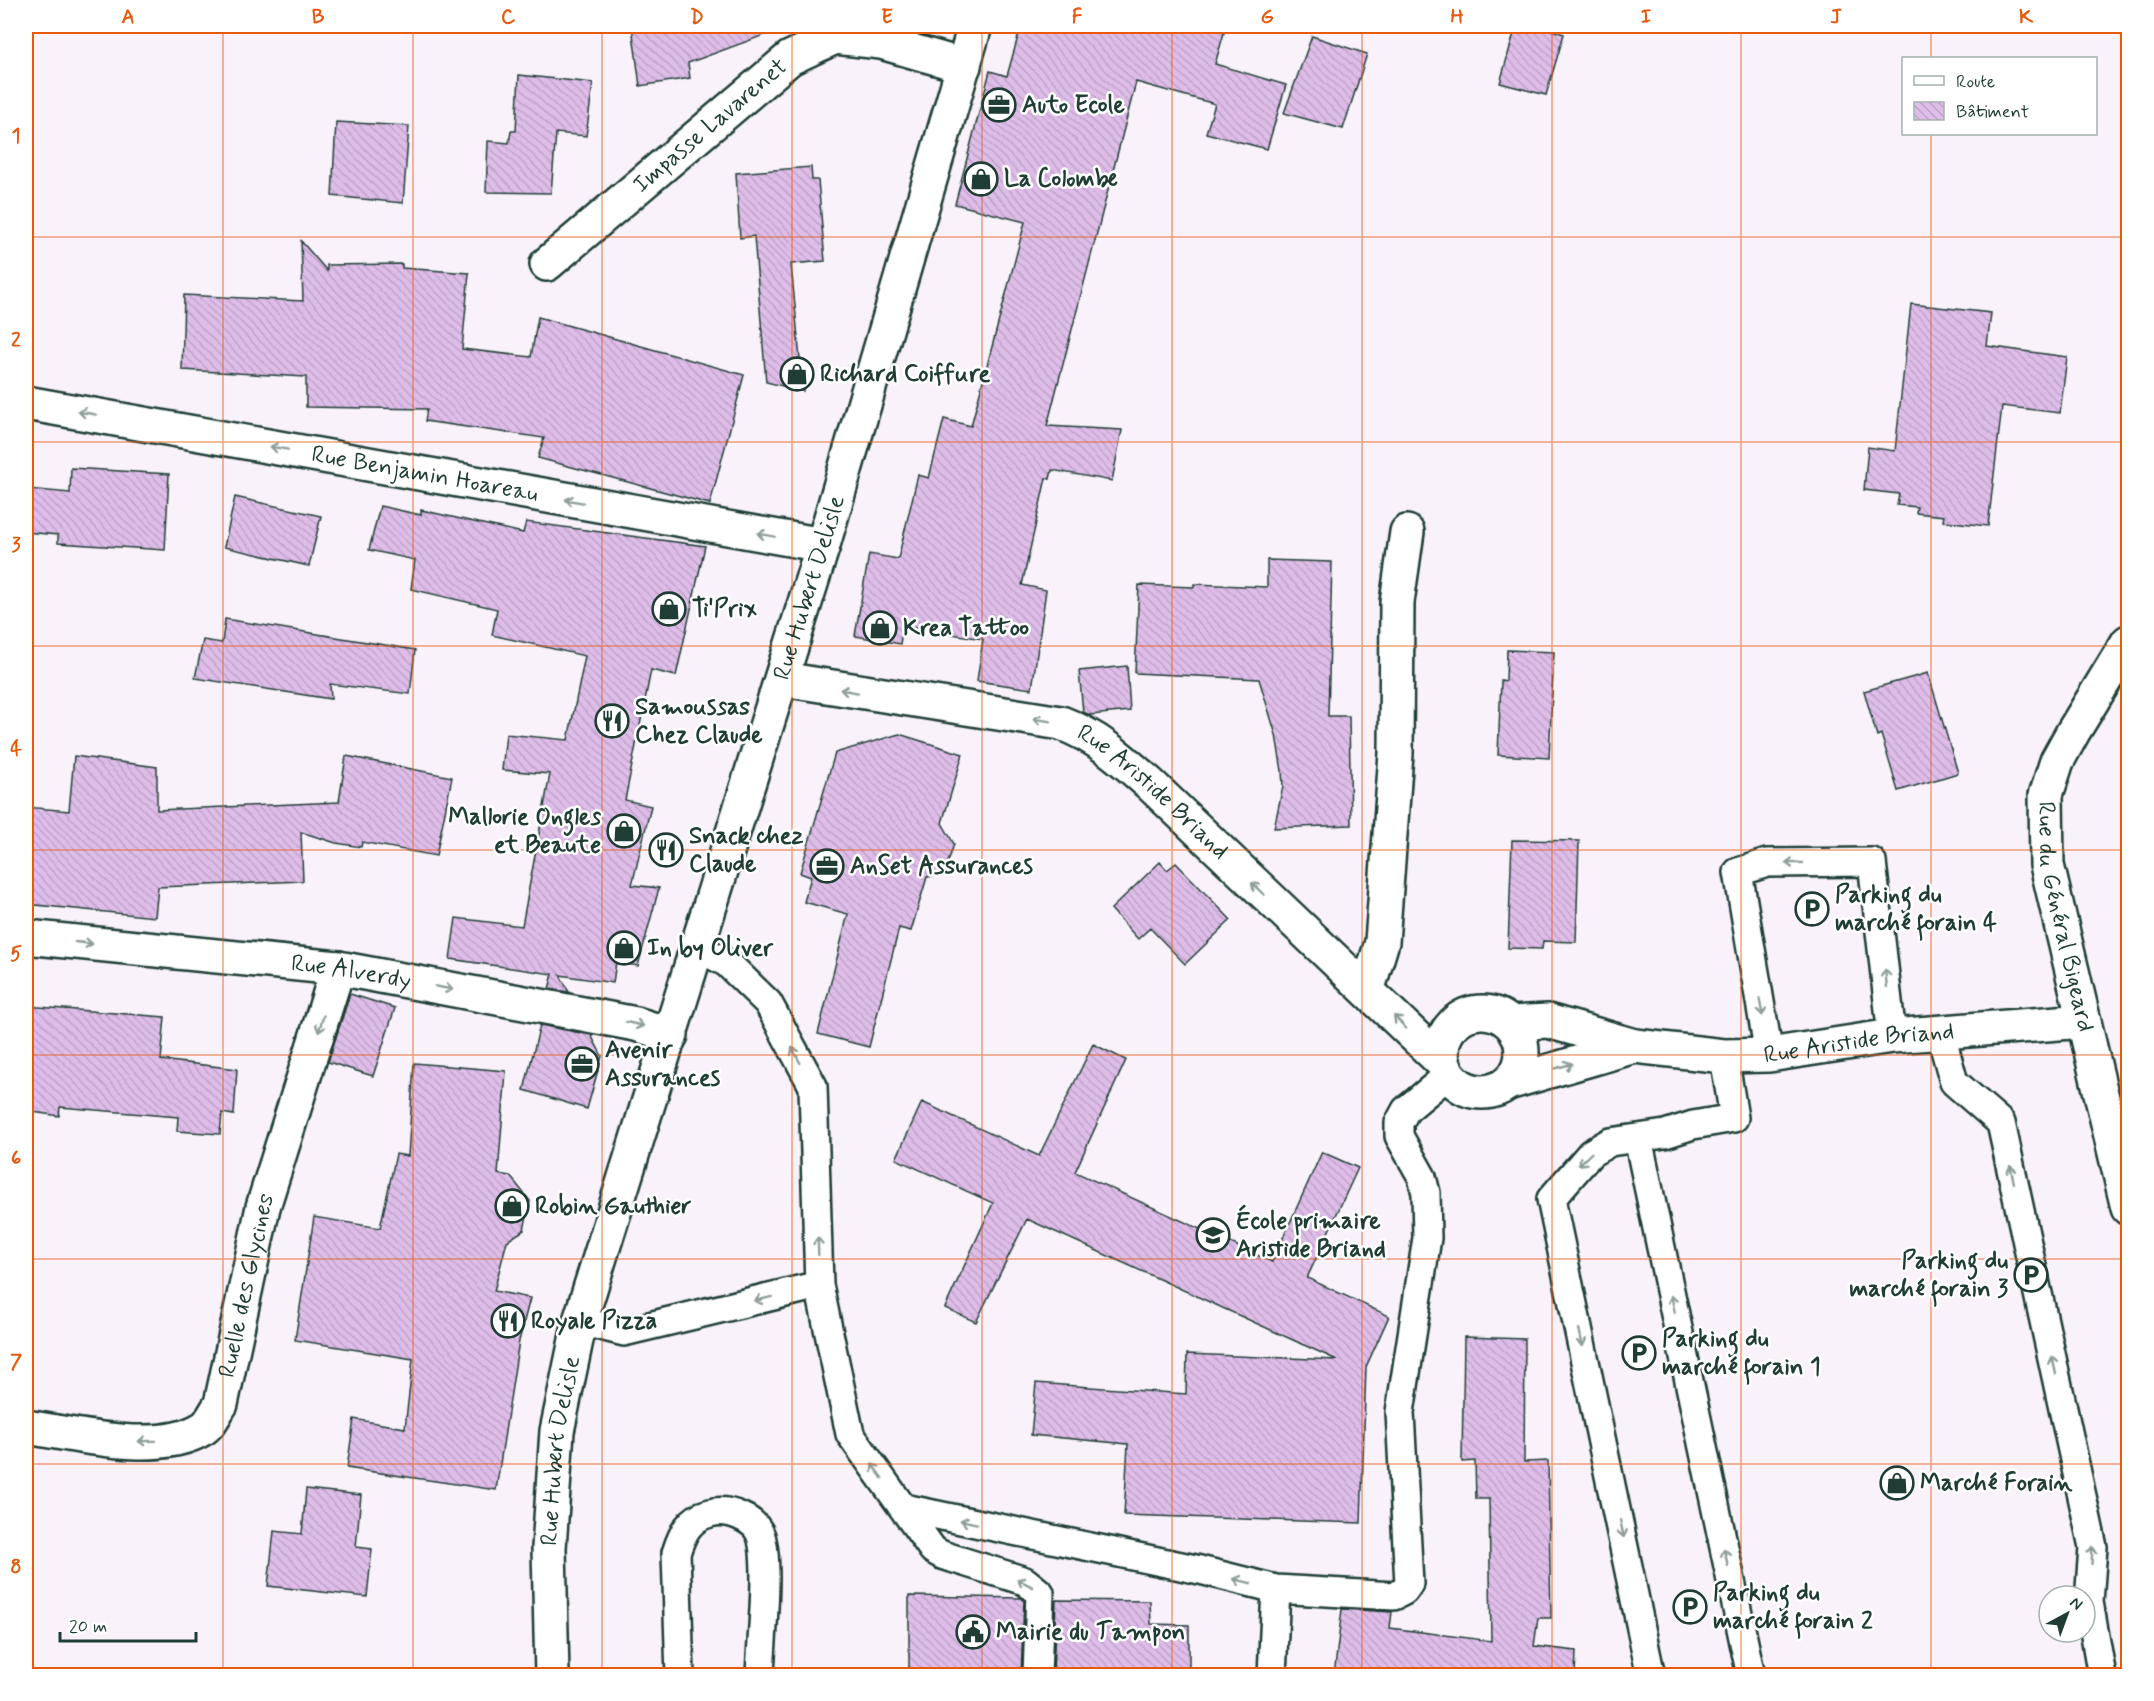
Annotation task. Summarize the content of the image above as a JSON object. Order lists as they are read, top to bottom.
{
  "streets": {
    "street": [
      "Impasse Lavarenet",
      "Rue Benjamin Hoareau",
      "Rue Hubert Delisle",
      "Rue Aristide Briand",
      "Rue du Général Bigeard",
      "Rue Alverdy",
      "Ruelle des Glycines"
    ]
  },
  "crossings": [
    ["Impasse Lavarenet", "Rue Hubert Delisle"],
    ["Rue Benjamin Hoareau", "Rue Hubert Delisle"],
    ["Rue Hubert Delisle", "Rue Aristide Briand"],
    ["Rue Hubert Delisle", "Rue Alverdy"],
    ["Rue Aristide Briand", "Rue du Général Bigeard"],
    ["Rue Alverdy", "Ruelle des Glycines"]
  ],
  "one_way": ["Rue Benjamin Hoareau", "Rue Alverdy", "Ruelle des Glycines"],
  "places": {
    "office": ["Auto Ecole", "AnSet Assurances", "Avenir Assurances"],
    "shop": [
      "La Colombe",
      "Richard Coiffure",
      "Ti'Prix",
      "Krea Tattoo",
      "Mallorie Ongles et Beaute",
      "In by Oliver",
      "Robin Gauthier",
      "Marché Forain"
    ],
    "restaurant": ["Samoussas Chez Claude", "Snack chez Claude", "Royale Pizza"],
    "parking": [
      "Parking du marché forain 4",
      "Parking du marché forain 3",
      "Parking du marché forain 1",
      "Parking du marché forain 2"
    ],
    "school or university": ["École primaire Aristide Briand"],
    "public building": ["Mairie du Tampon"]
  },
  "legend": ["Route", "Bâtiment"],
  "scale_bar": "20 m",
  "north": "top right",
  "grid": {
    "columns": [
      "A",
      "B",
      "C",
      "D",
      "E",
      "F",
      "G",
      "H",
      "I",
      "J",
      "K"
    ],
    "rows": [
      "1",
      "2",
      "3",
      "4",
      "5",
      "6",
      "7",
      "8"
    ]
  }
}
